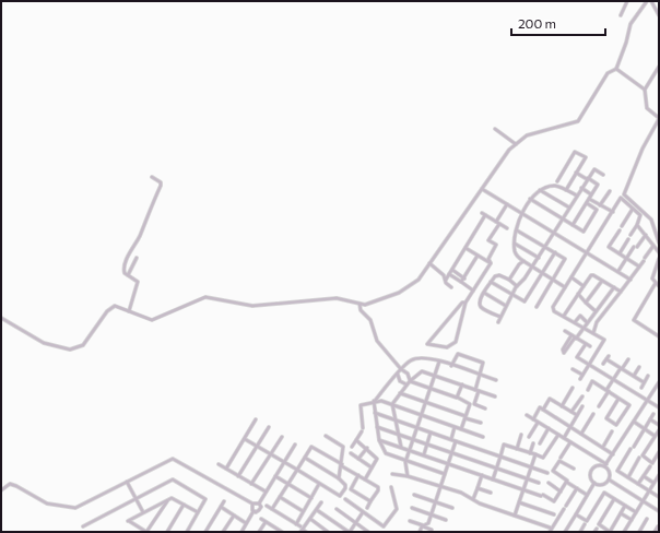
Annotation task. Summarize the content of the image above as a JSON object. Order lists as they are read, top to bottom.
{
  "scale_bar": "200 m"
}
